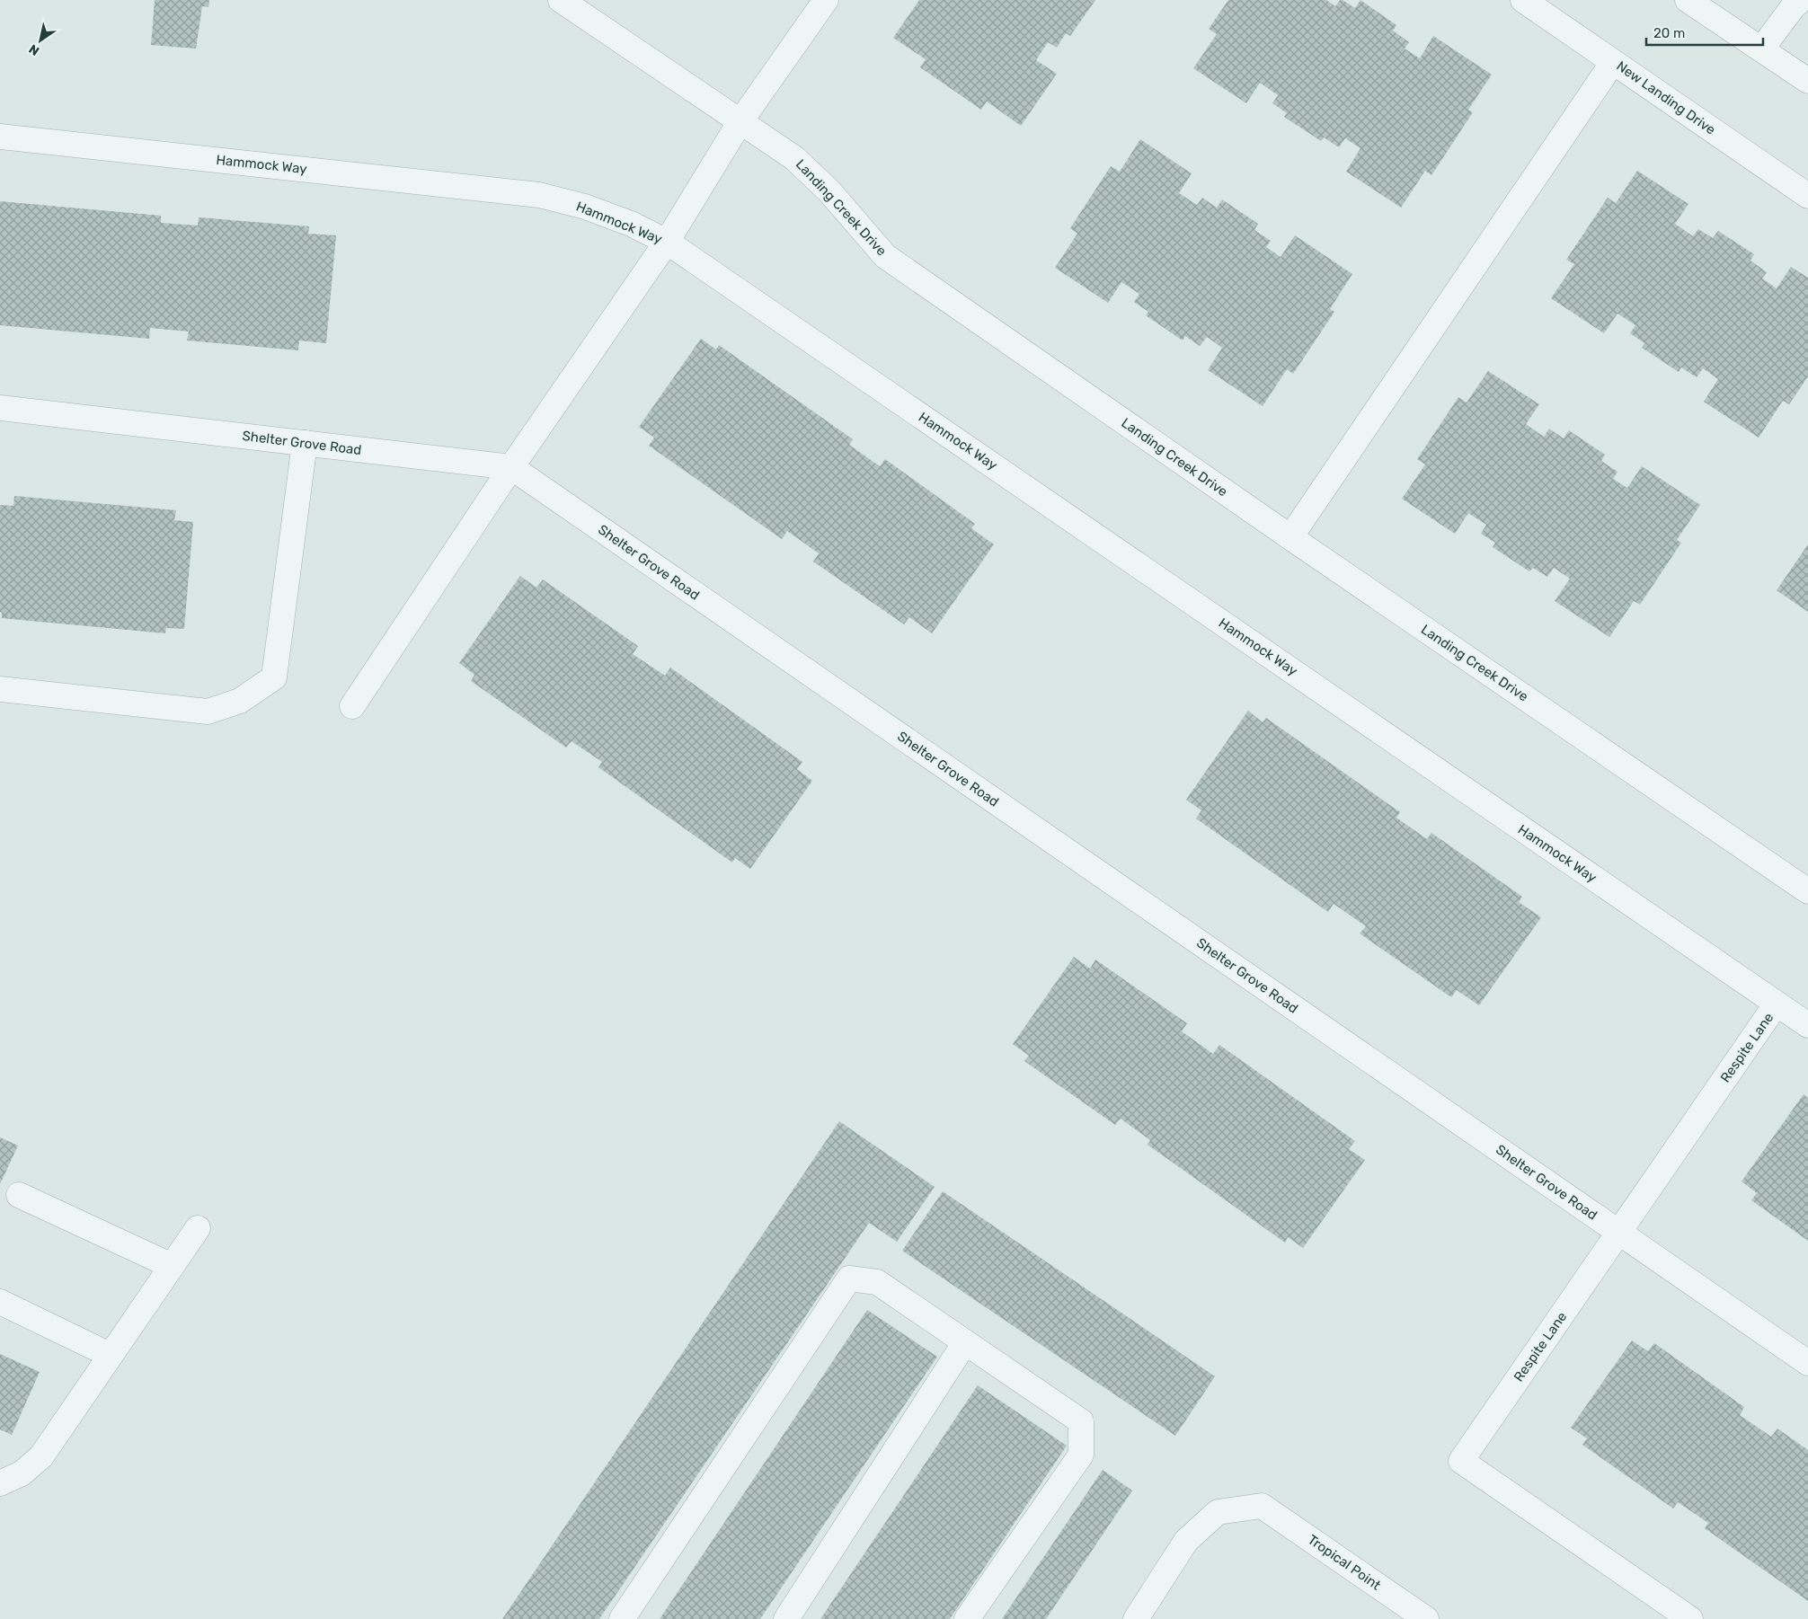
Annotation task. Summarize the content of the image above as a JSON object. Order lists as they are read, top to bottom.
{
  "streets": {
    "lane": [
      "New Landing Drive",
      "Hammock Way",
      "Landing Creek Drive",
      "Shelter Grove Road",
      "Respite Lane",
      "Tropical Point"
    ]
  },
  "crossings": [
    ["Hammock Way", "Respite Lane"],
    ["Shelter Grove Road", "Respite Lane"]
  ],
  "scale_bar": "20 m",
  "north": "bottom left"
}
